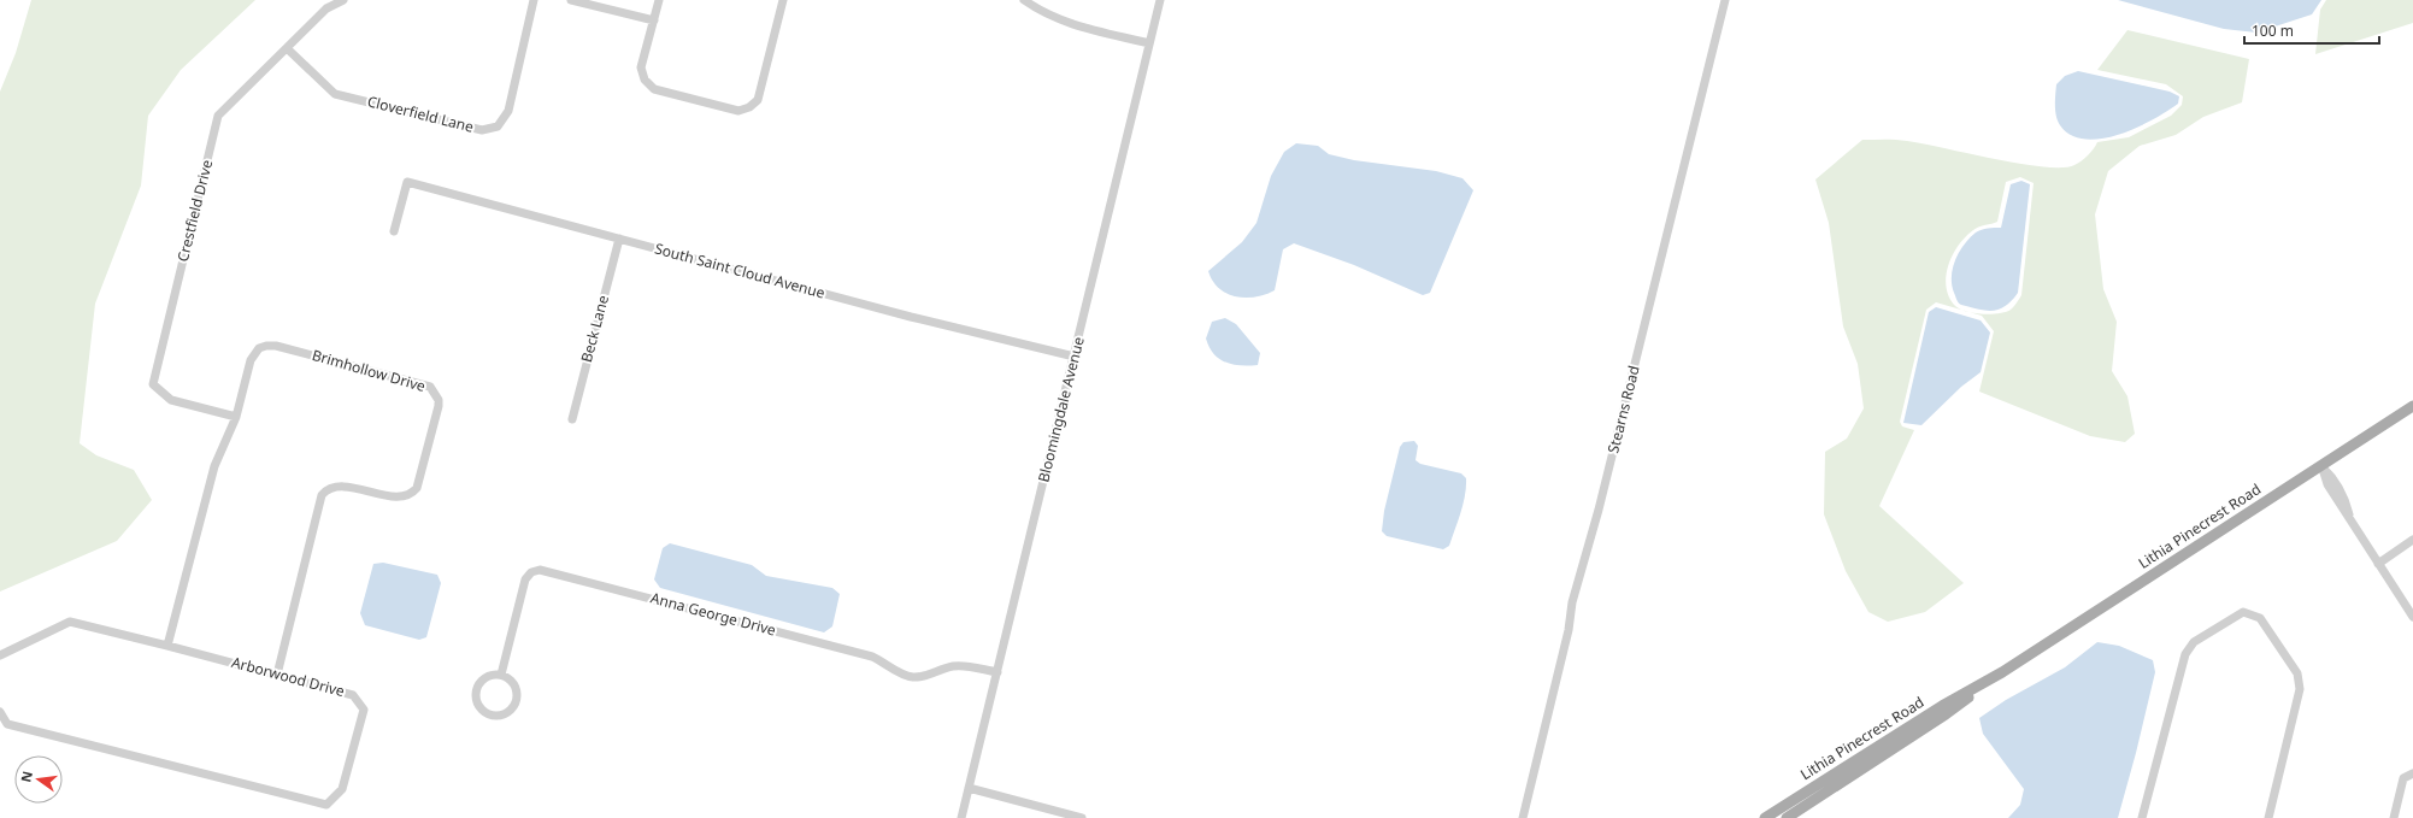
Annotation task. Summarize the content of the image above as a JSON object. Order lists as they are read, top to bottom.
{
  "streets": {
    "main road": ["Lithia Pinecrest Road"],
    "street": [
      "Cloverfield Lane",
      "Crestfield Drive",
      "South Saint Cloud Avenue",
      "Beck Lane",
      "Brimhollow Drive",
      "Bloomingdale Avenue",
      "Stearns Road",
      "Anna George Drive",
      "Arborwood Drive"
    ]
  },
  "crossings": [
    ["Cloverfield Lane", "Crestfield Drive"],
    ["Crestfield Drive", "Brimhollow Drive"],
    ["South Saint Cloud Avenue", "Beck Lane"],
    ["South Saint Cloud Avenue", "Bloomingdale Avenue"],
    ["Brimhollow Drive", "Arborwood Drive"],
    ["Bloomingdale Avenue", "Anna George Drive"]
  ],
  "scale_bar": "100 m",
  "north": "left"
}
